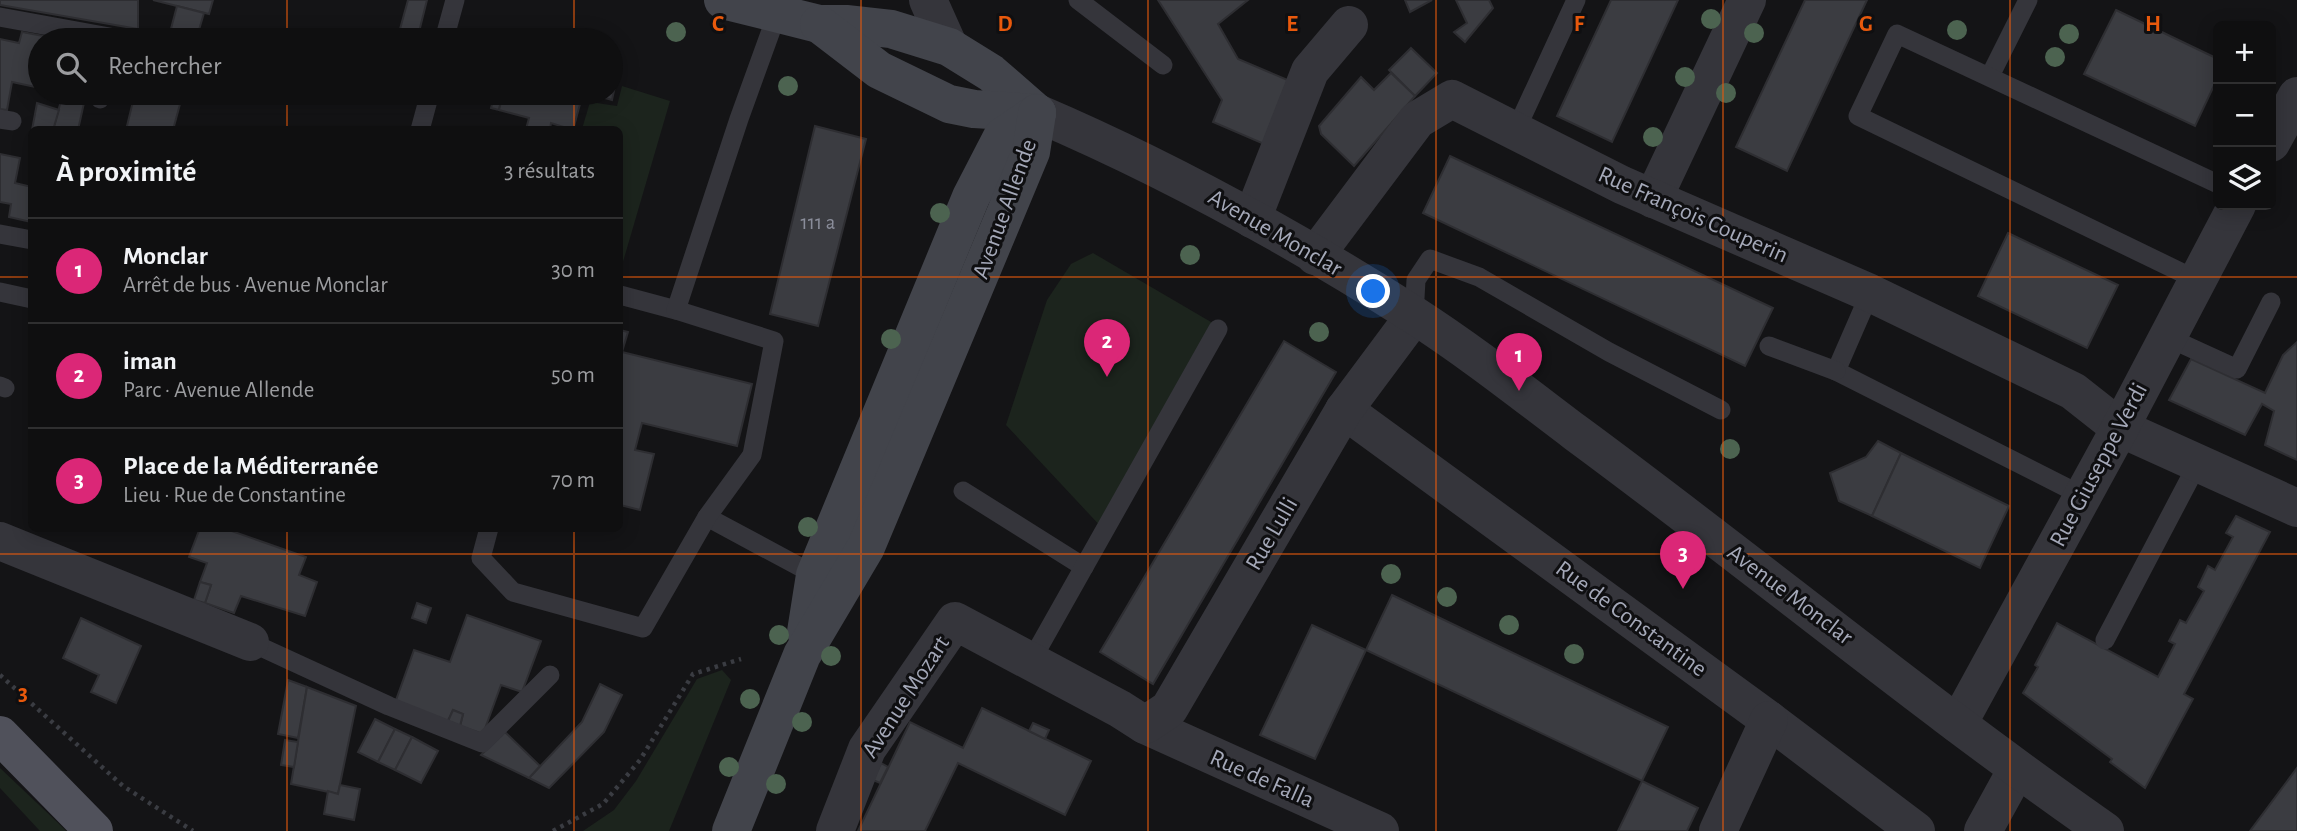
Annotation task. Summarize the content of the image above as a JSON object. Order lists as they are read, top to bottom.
{
  "streets": {
    "main road": ["Avenue Allende", "Avenue Monclar"],
    "street": [
      "Rue François Couperin",
      "Rue Giuseppe Verdi",
      "Rue Lulli",
      "Rue de Constantine",
      "Avenue Mozart",
      "Rue de Falla"
    ]
  },
  "crossings": [
    ["Avenue Allende", "Avenue Monclar"],
    ["Rue François Couperin", "Avenue Monclar"],
    ["Rue François Couperin", "Rue Giuseppe Verdi"],
    ["Avenue Monclar", "Rue Giuseppe Verdi"],
    ["Avenue Monclar", "Rue Lulli"],
    ["Rue Lulli", "Rue de Constantine"],
    ["Rue Lulli", "Avenue Mozart"],
    ["Rue Lulli", "Rue de Falla"],
    ["Avenue Mozart", "Rue de Falla"]
  ],
  "house_numbers": ["111 a"],
  "page": {
    "map_buttons": ["+", "−"],
    "search": "Rechercher",
    "heading": ["À proximité", "3 résultats"],
    "list": [
      {
        "mark": "1",
        "name": "Monclar",
        "note": "Arrêt de bus · Avenue Monclar",
        "value": "30 m"
      },
      {
        "mark": "2",
        "name": "iman",
        "note": "Parc · Avenue Allende",
        "value": "50 m"
      },
      {
        "mark": "3",
        "name": "Place de la Méditerranée",
        "note": "Lieu · Rue de Constantine",
        "value": "70 m"
      }
    ],
    "pins": ["2", "1", "3"]
  },
  "grid": {
    "columns": [
      "C",
      "D",
      "E",
      "F",
      "G",
      "H"
    ],
    "rows": ["3"]
  }
}
